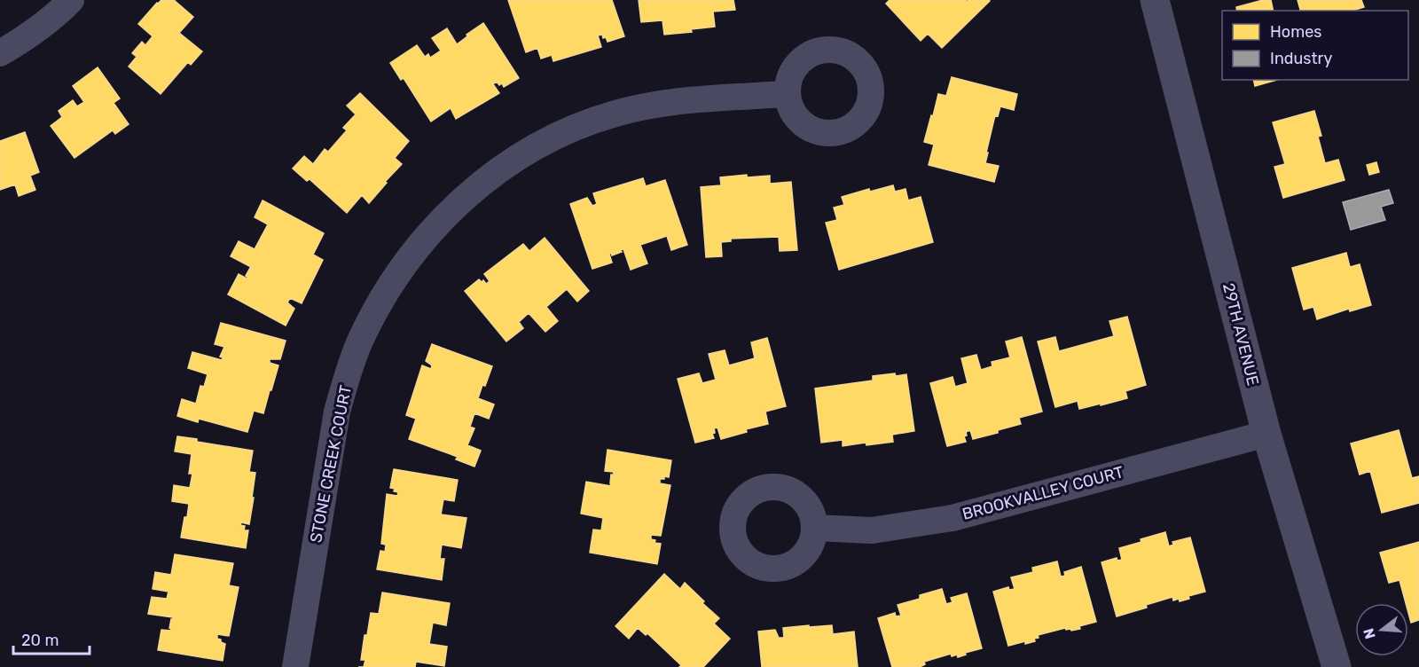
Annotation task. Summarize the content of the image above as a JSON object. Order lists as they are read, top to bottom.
{
  "streets": {
    "street": ["29TH AVENUE", "STONE CREEK COURT", "BROOKVALLEY COURT"]
  },
  "crossings": [
    ["29TH AVENUE", "BROOKVALLEY COURT"]
  ],
  "legend": ["Homes", "Industry"],
  "scale_bar": "20 m",
  "north": "left"
}
